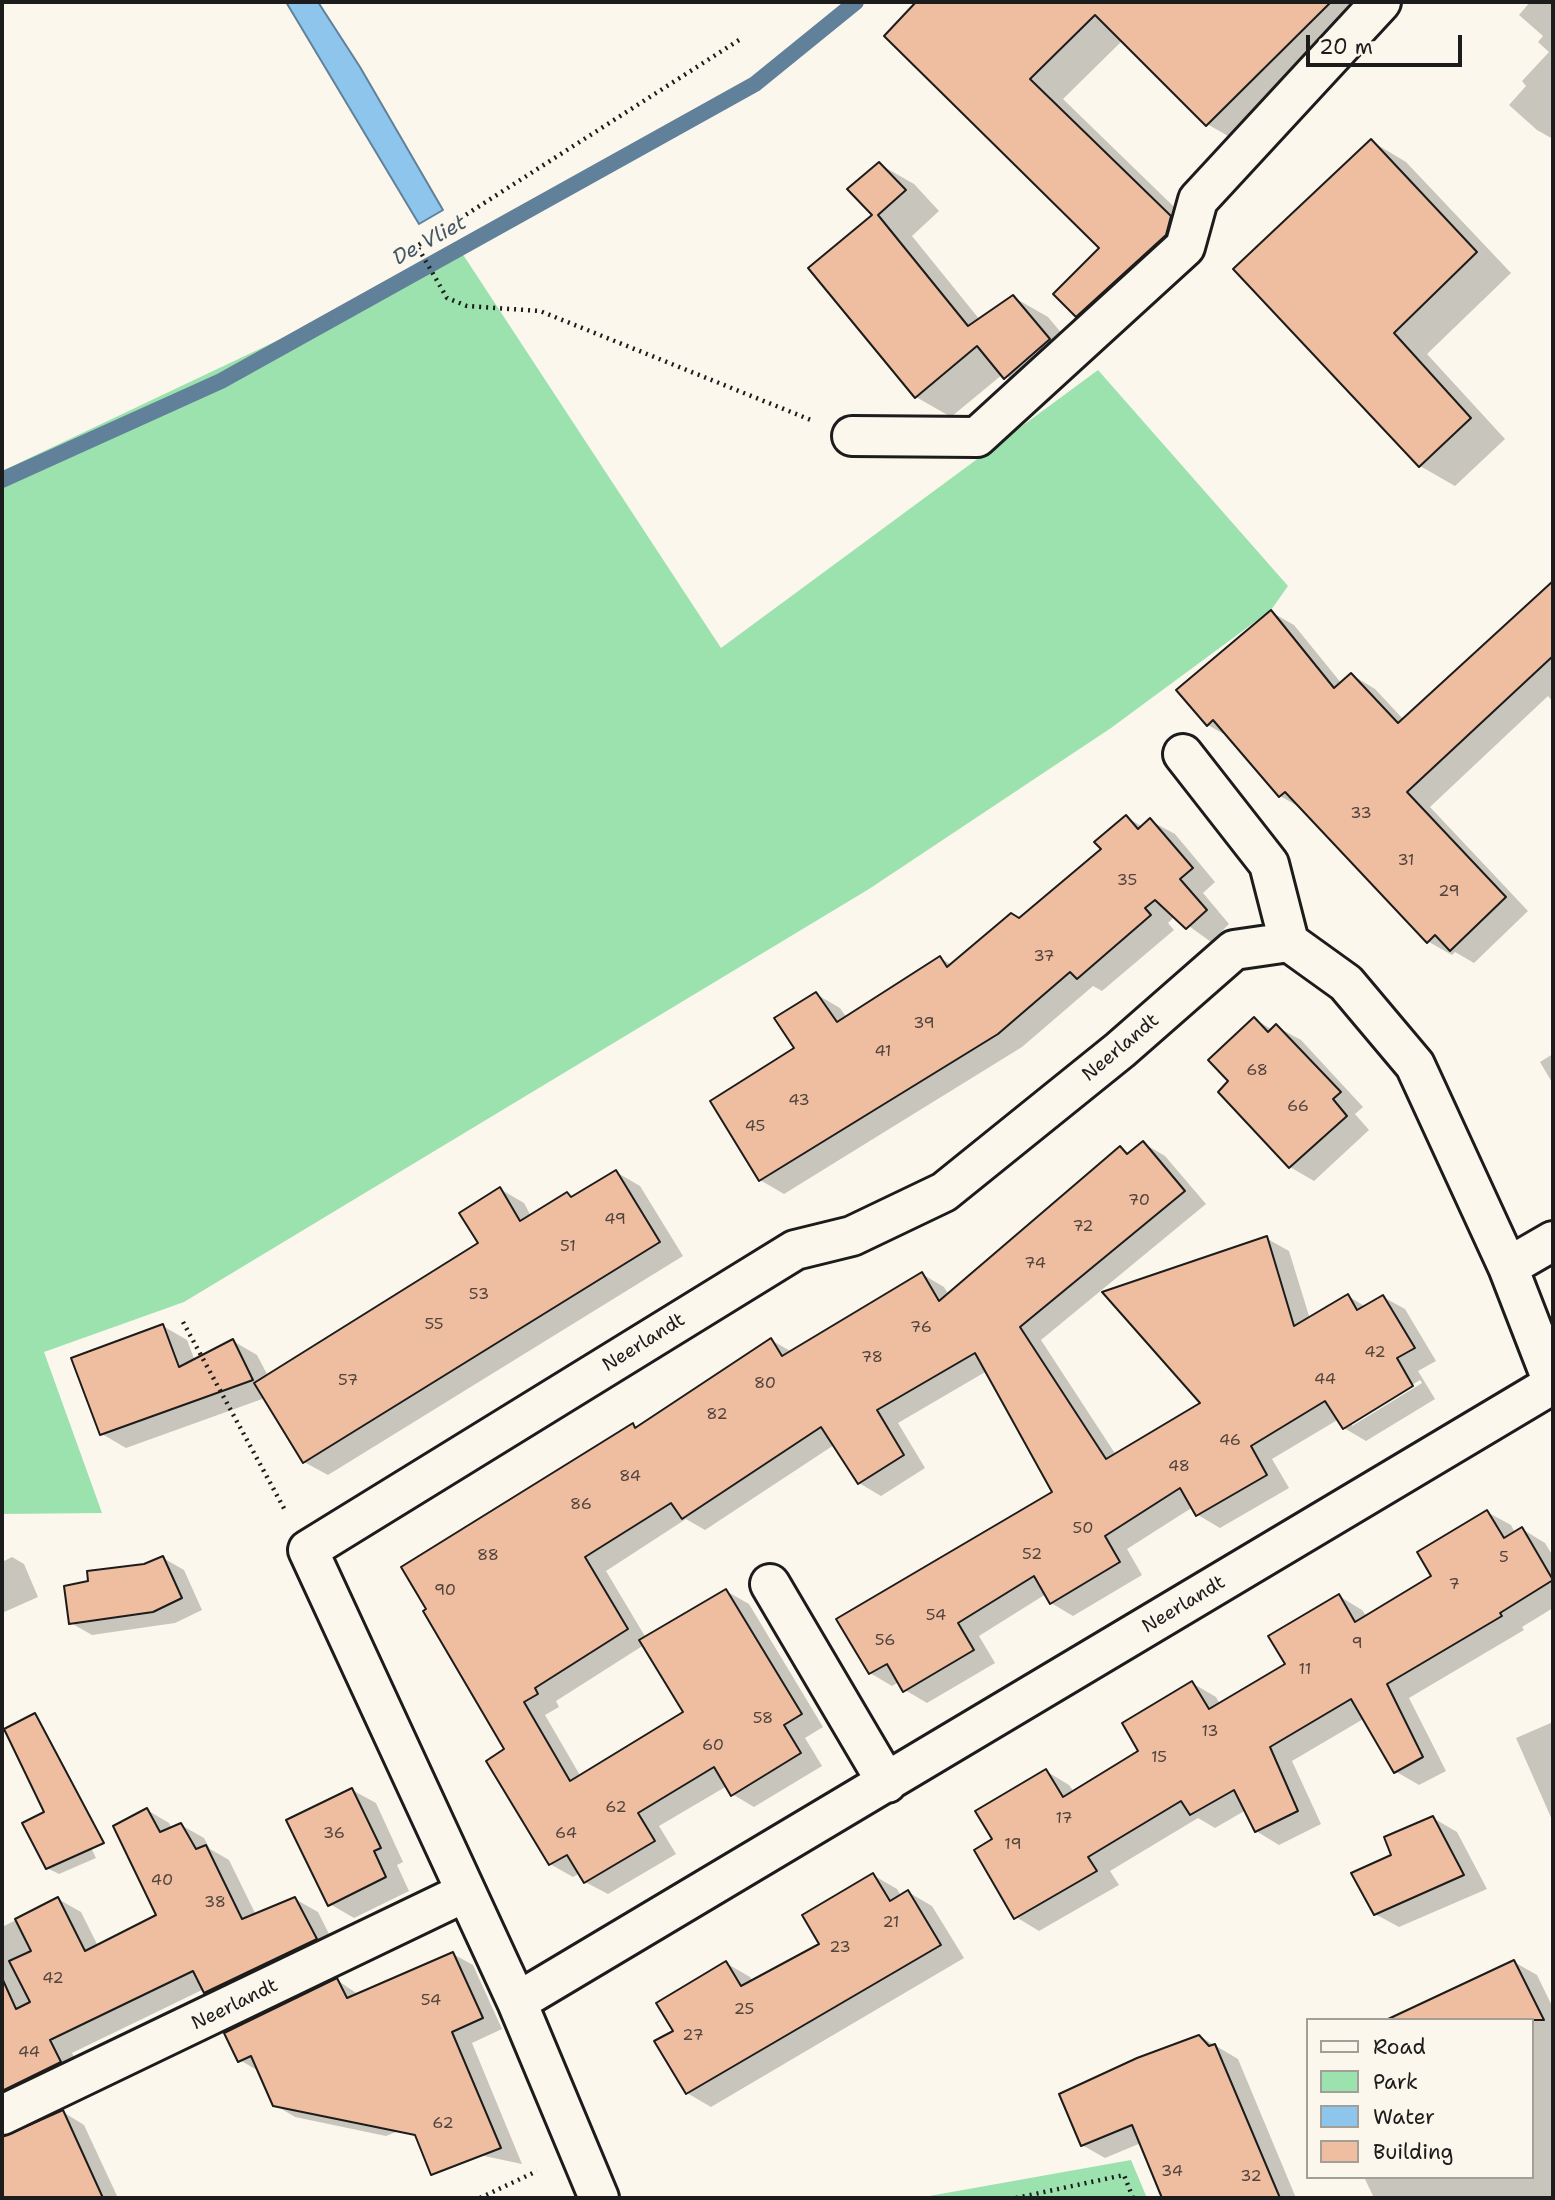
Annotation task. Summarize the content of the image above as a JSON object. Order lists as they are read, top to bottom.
{
  "streets": {
    "street": ["Neerlandt"]
  },
  "water": ["De Vliet"],
  "house_numbers": [
    "33",
    "31",
    "35",
    "29",
    "37",
    "39",
    "41",
    "68",
    "43",
    "66",
    "45",
    "70",
    "49",
    "72",
    "51",
    "74",
    "53",
    "55",
    "76",
    "42",
    "78",
    "44",
    "57",
    "80",
    "82",
    "46",
    "48",
    "84",
    "86",
    "50",
    "52",
    "88",
    "5",
    "7",
    "90",
    "54",
    "56",
    "9",
    "11",
    "58",
    "13",
    "60",
    "15",
    "62",
    "17",
    "36",
    "64",
    "19",
    "40",
    "38",
    "21",
    "23",
    "42",
    "54",
    "25",
    "27",
    "44",
    "62",
    "34",
    "32"
  ],
  "legend": [
    "Road",
    "Park",
    "Water",
    "Building"
  ],
  "scale_bar": "20 m"
}
